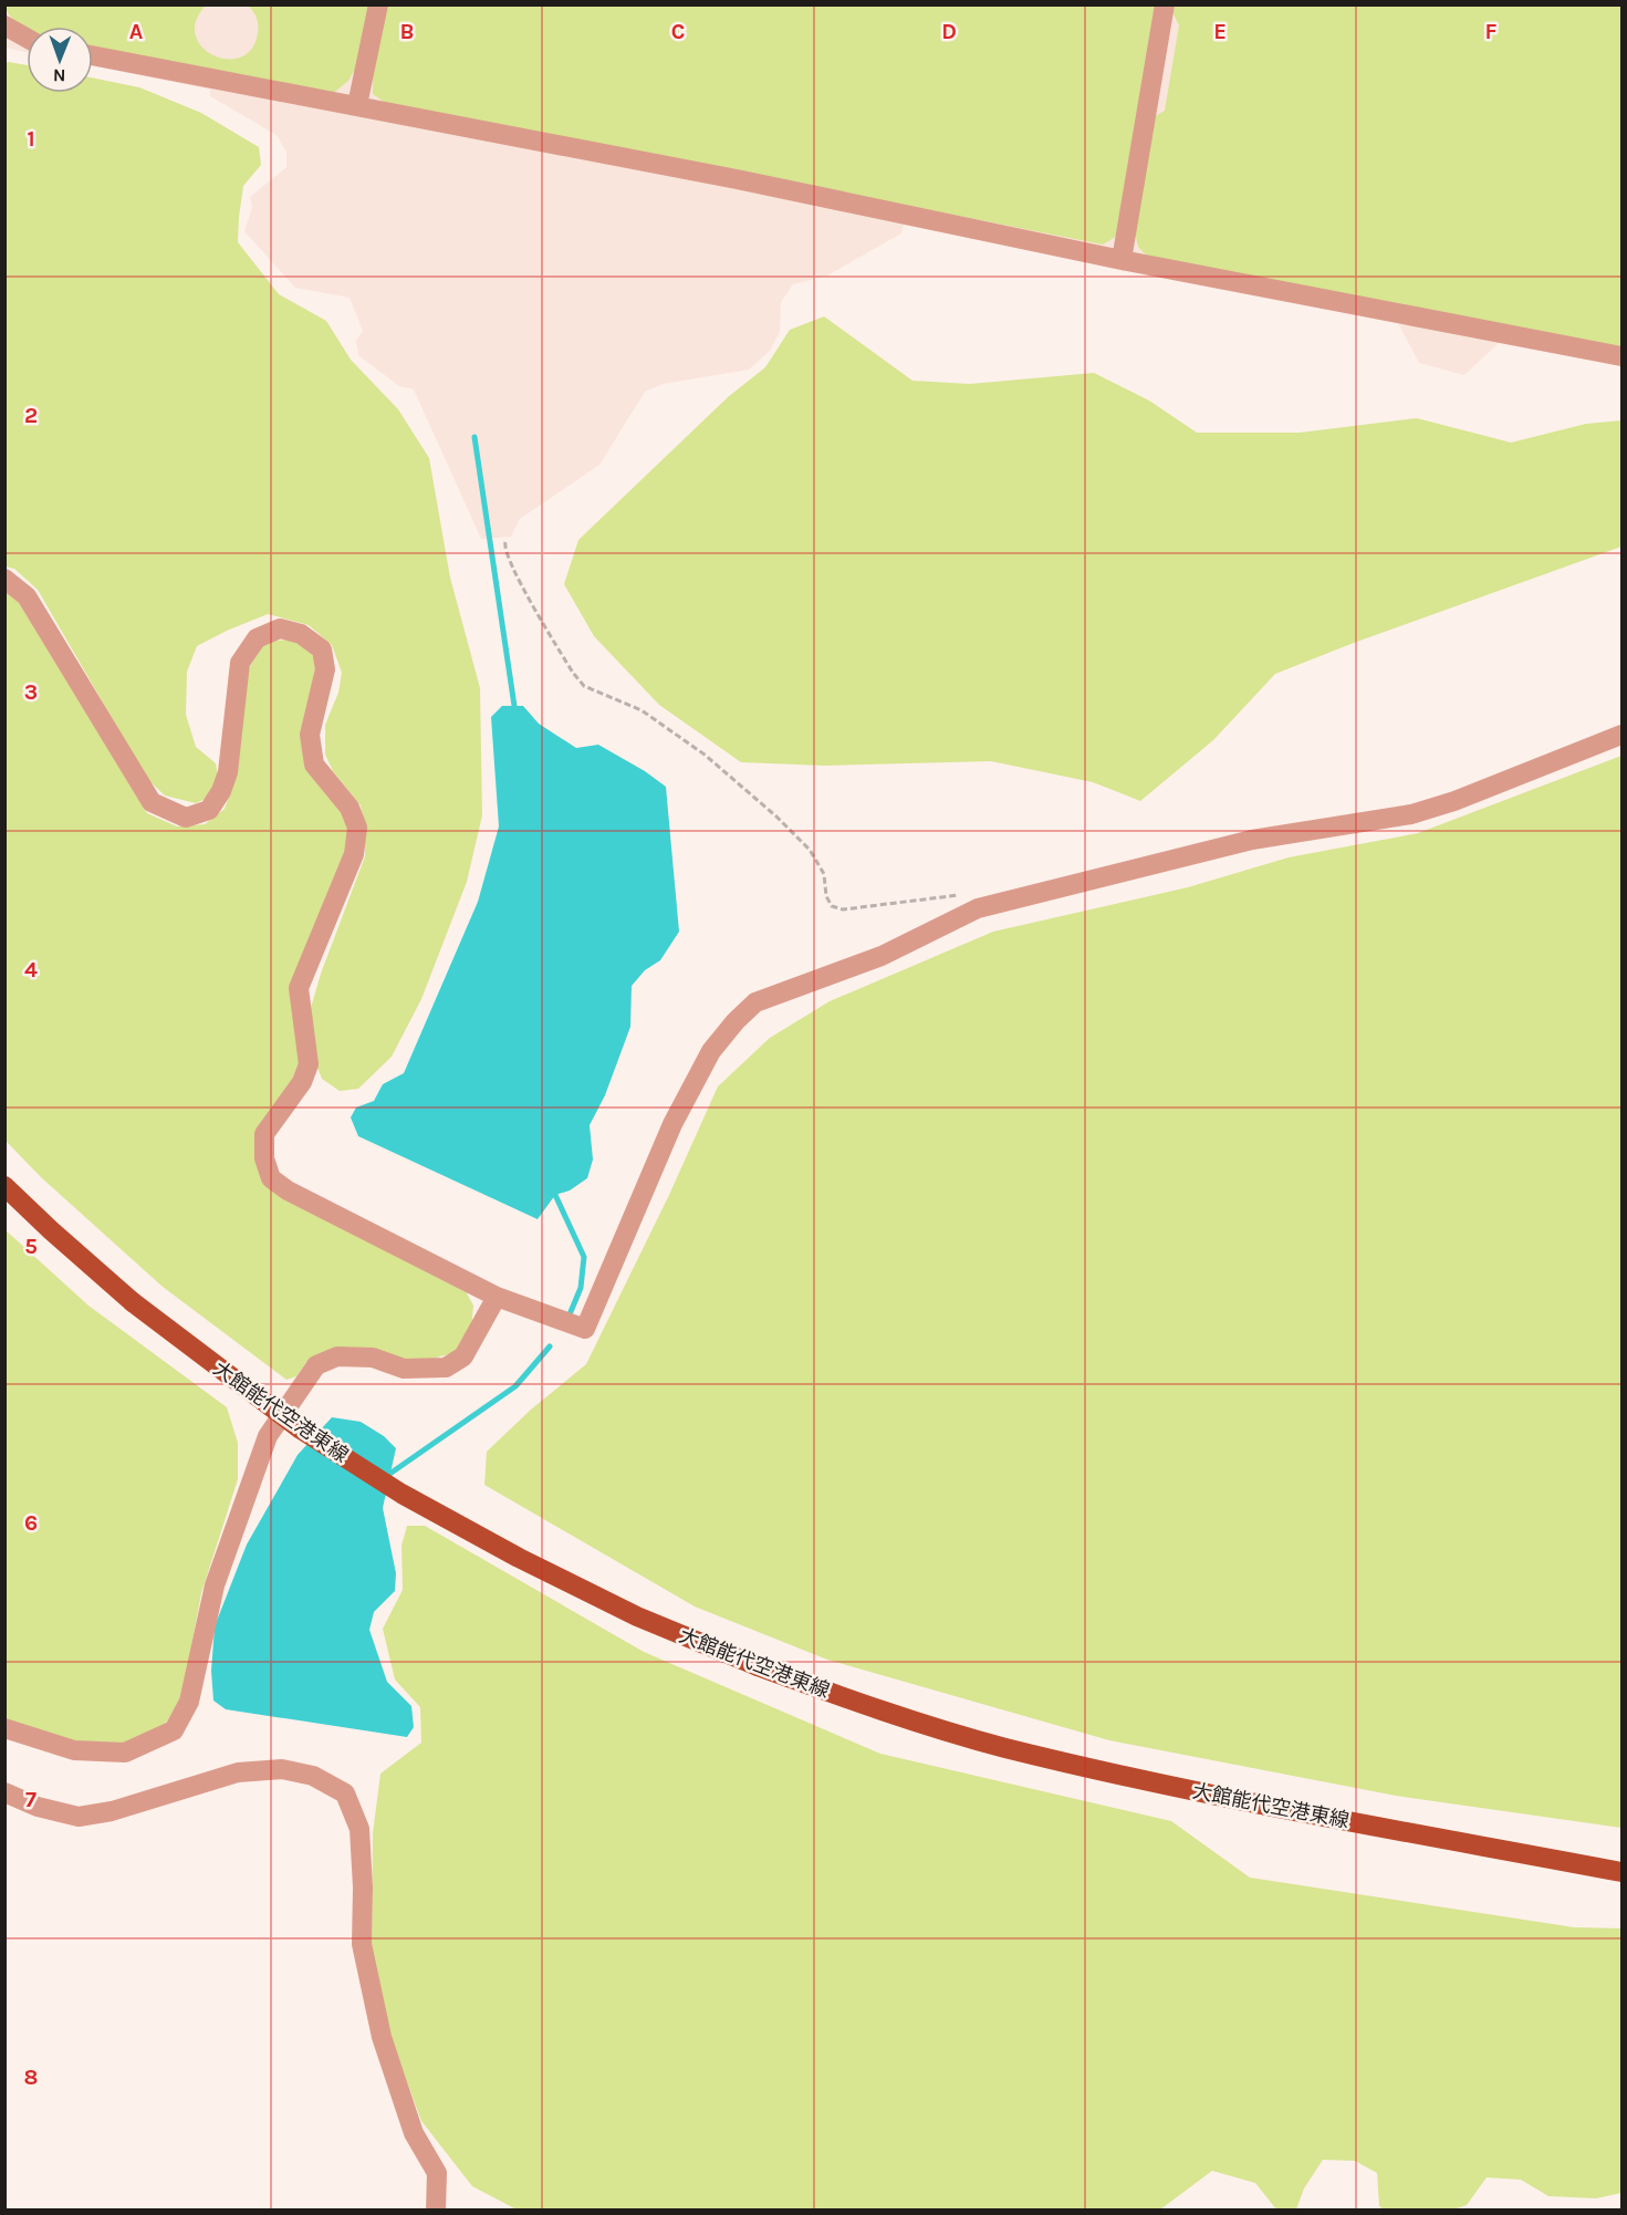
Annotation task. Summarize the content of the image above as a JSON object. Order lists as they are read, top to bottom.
{
  "streets": {
    "main road": ["大館能代空港東線"]
  },
  "north": "bottom",
  "grid": {
    "columns": [
      "A",
      "B",
      "C",
      "D",
      "E",
      "F"
    ],
    "rows": [
      "1",
      "2",
      "3",
      "4",
      "5",
      "6",
      "7",
      "8"
    ]
  }
}
